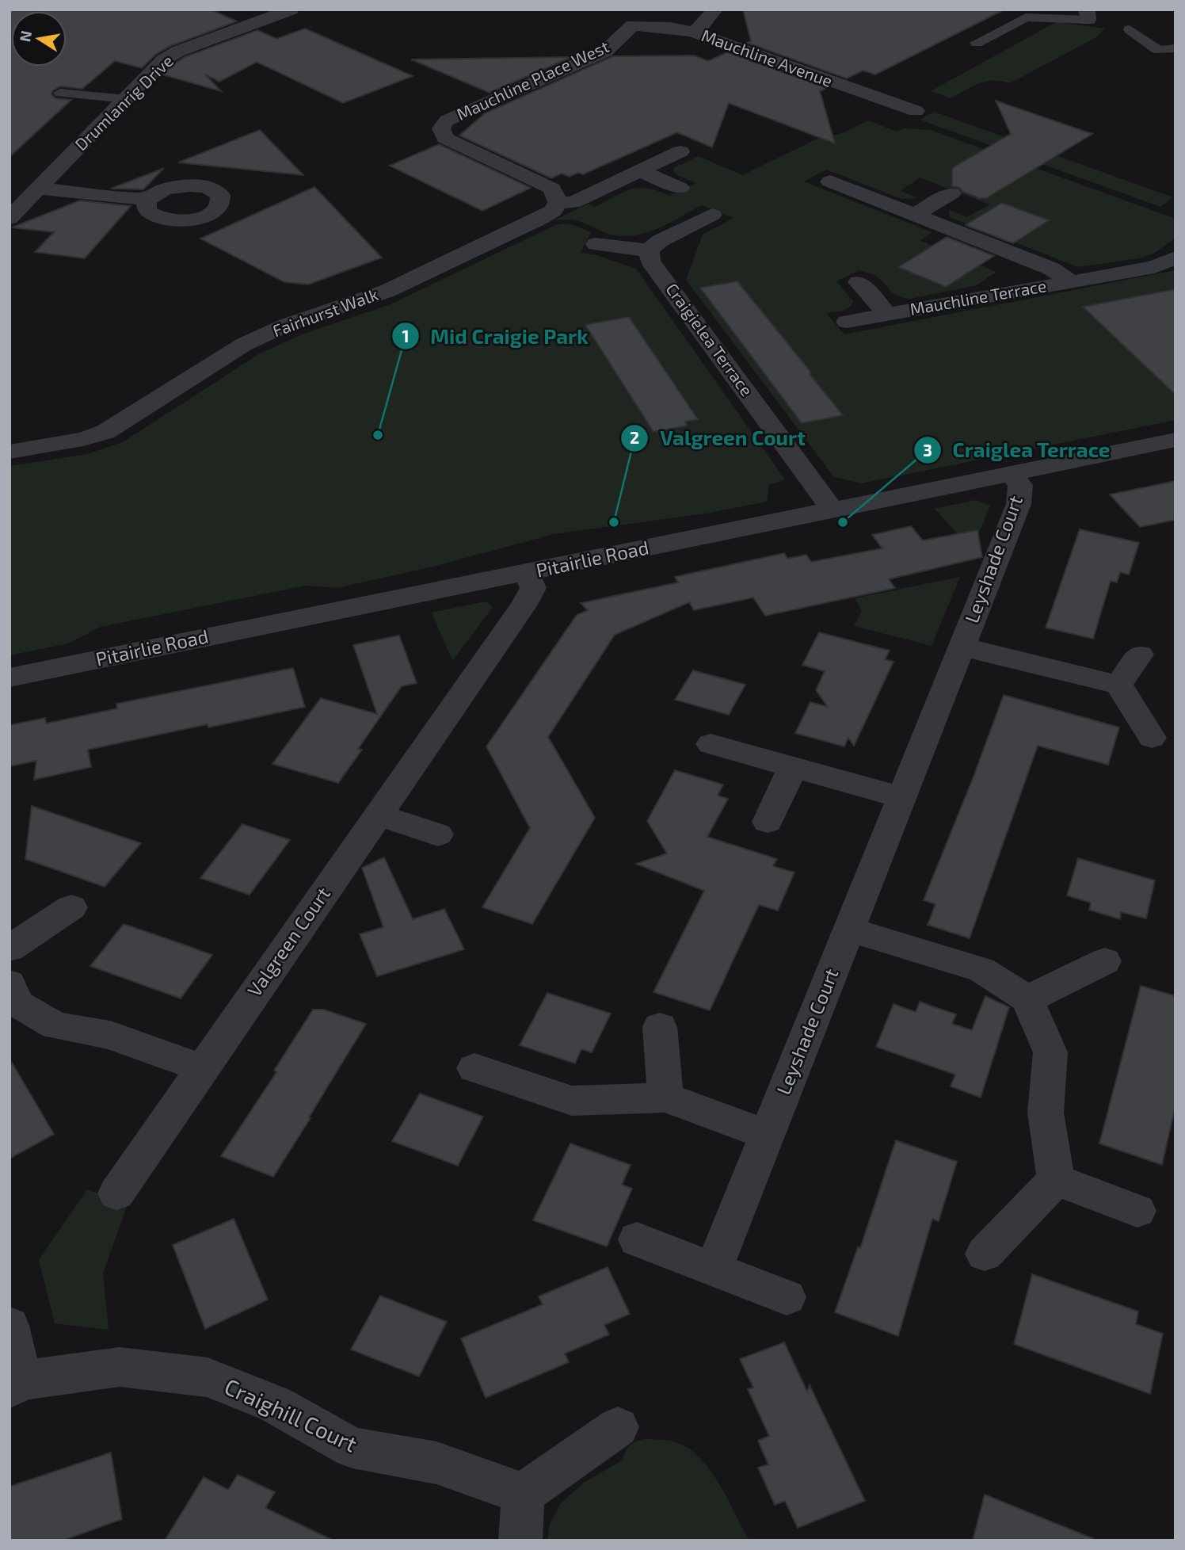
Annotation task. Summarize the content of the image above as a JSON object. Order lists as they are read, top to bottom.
{
  "streets": {
    "street": [
      "Mauchline Avenue",
      "Mauchline Place West",
      "Drumlanrig Drive",
      "Mauchline Terrace",
      "Fairhurst Walk",
      "Craigielea Terrace",
      "Pitairlie Road",
      "Leyshade Court",
      "Valgreen Court",
      "Craighill Court"
    ]
  },
  "crossings": [
    ["Mauchline Avenue", "Mauchline Place West"],
    ["Mauchline Place West", "Fairhurst Walk"],
    ["Craigielea Terrace", "Pitairlie Road"],
    ["Pitairlie Road", "Leyshade Court"],
    ["Pitairlie Road", "Valgreen Court"]
  ],
  "places": ["Mid Craigie Park", "Valgreen Court", "Craiglea Terrace"],
  "north": "left"
}
